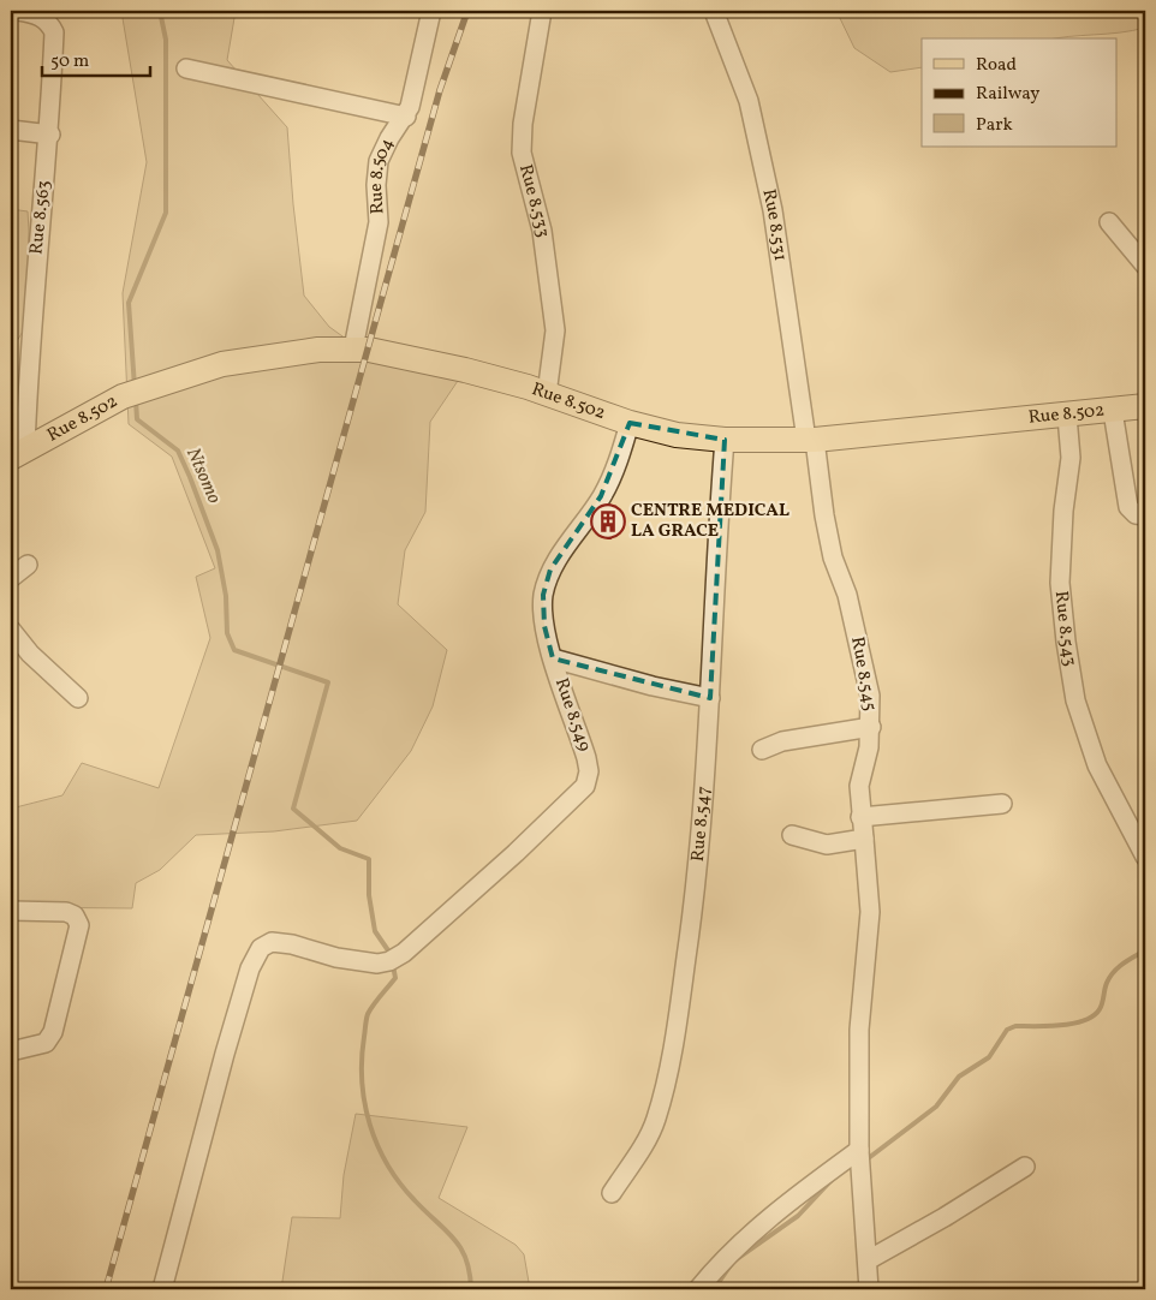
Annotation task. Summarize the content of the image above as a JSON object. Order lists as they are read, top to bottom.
{
  "streets": {
    "main road": ["Rue 8.502"],
    "street": [
      "Rue 8.504",
      "Rue 8.533",
      "Rue 8.563",
      "Rue 8.531",
      "Rue 8.543",
      "Rue 8.545",
      "Rue 8.549",
      "Rue 8.547"
    ]
  },
  "crossings": [
    ["Rue 8.504", "Rue 8.502"],
    ["Rue 8.533", "Rue 8.502"],
    ["Rue 8.563", "Rue 8.502"],
    ["Rue 8.531", "Rue 8.502"],
    ["Rue 8.531", "Rue 8.545"],
    ["Rue 8.502", "Rue 8.543"],
    ["Rue 8.502", "Rue 8.545"],
    ["Rue 8.502", "Rue 8.549"],
    ["Rue 8.502", "Rue 8.547"]
  ],
  "water": ["Ntsomo"],
  "places": {
    "building": ["CENTRE MEDICAL LA GRACE"]
  },
  "legend": ["Road", "Railway", "Park"],
  "scale_bar": "50 m"
}
